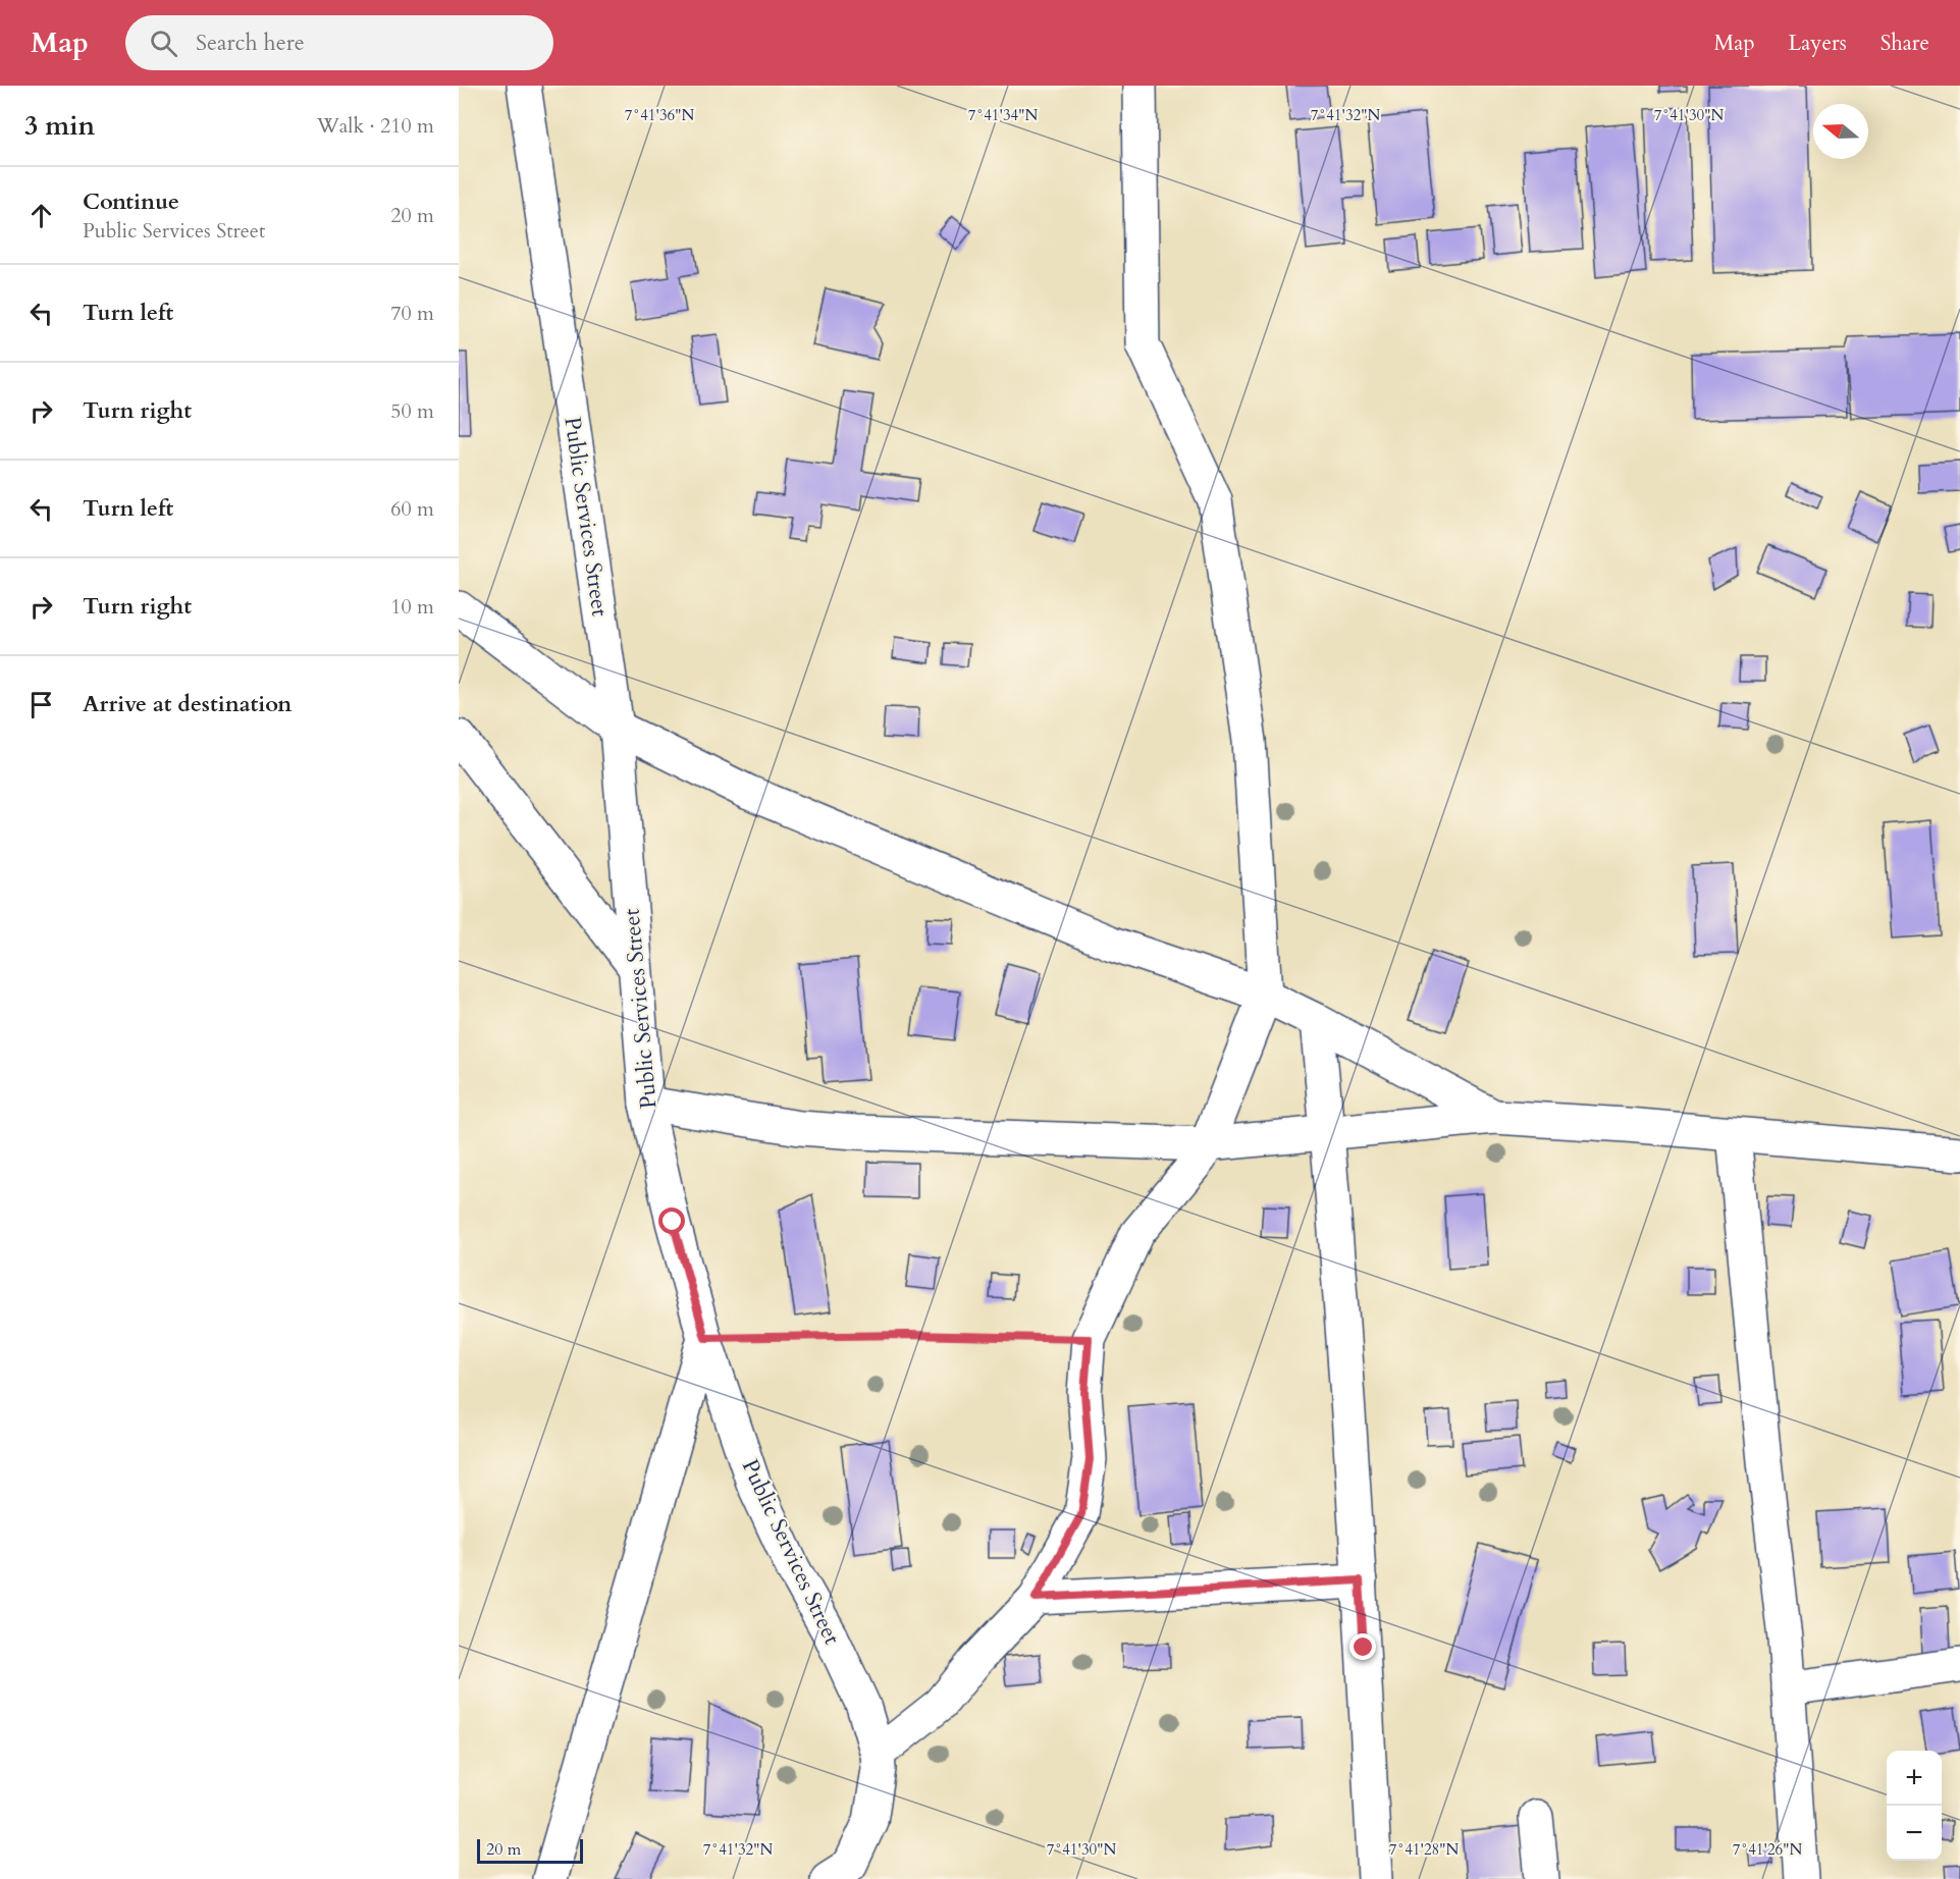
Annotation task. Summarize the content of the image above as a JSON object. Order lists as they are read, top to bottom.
{
  "streets": {
    "street": ["Public Services Street"]
  },
  "scale_bar": "20 m",
  "north": "left",
  "page": {
    "header": "Map",
    "search": "Search here",
    "nav": ["Map", "Layers", "Share"],
    "heading": ["3 min", "Walk · 210 m"],
    "list": [
      ["Continue", "Public Services Street", "20 m"],
      ["Turn left", "70 m"],
      ["Turn right", "50 m"],
      ["Turn left", "60 m"],
      ["Turn right", "10 m"],
      "Arrive at destination"
    ],
    "map_buttons": ["+", "−"],
    "scale": "20 m"
  },
  "coordinates": [
    "7°41'36\"N",
    "7°41'34\"N",
    "7°41'32\"N",
    "7°41'30\"N",
    "7°41'28\"N",
    "7°41'26\"N"
  ]
}
